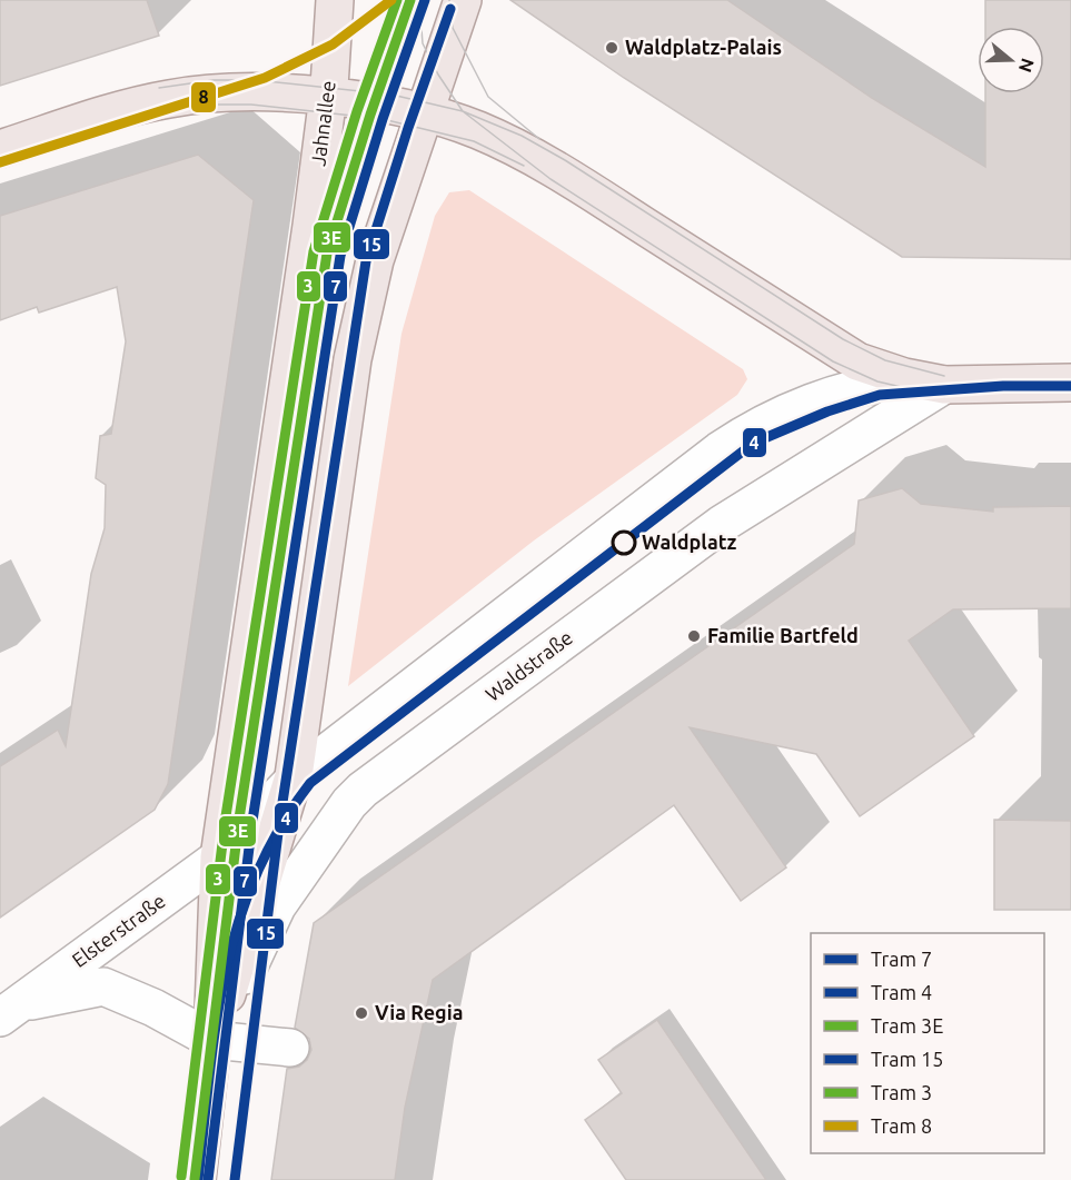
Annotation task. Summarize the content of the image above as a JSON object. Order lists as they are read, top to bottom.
{
  "streets": {
    "main road": ["Jahnallee"],
    "street": ["Waldstraße", "Elsterstraße"]
  },
  "crossings": [
    ["Jahnallee", "Waldstraße"],
    ["Jahnallee", "Elsterstraße"],
    ["Waldstraße", "Elsterstraße"]
  ],
  "places": [
    "Waldplatz-Palais",
    "Waldplatz",
    "Familie Bartfeld",
    "Via Regia"
  ],
  "lines": [
    "tram line 7",
    "tram line 3E",
    "tram line 3",
    "tram line 8",
    "tram line 15",
    "tram line 4"
  ],
  "legend": [
    "Tram 7",
    "Tram 4",
    "Tram 3E",
    "Tram 15",
    "Tram 3",
    "Tram 8"
  ],
  "north": "right"
}
